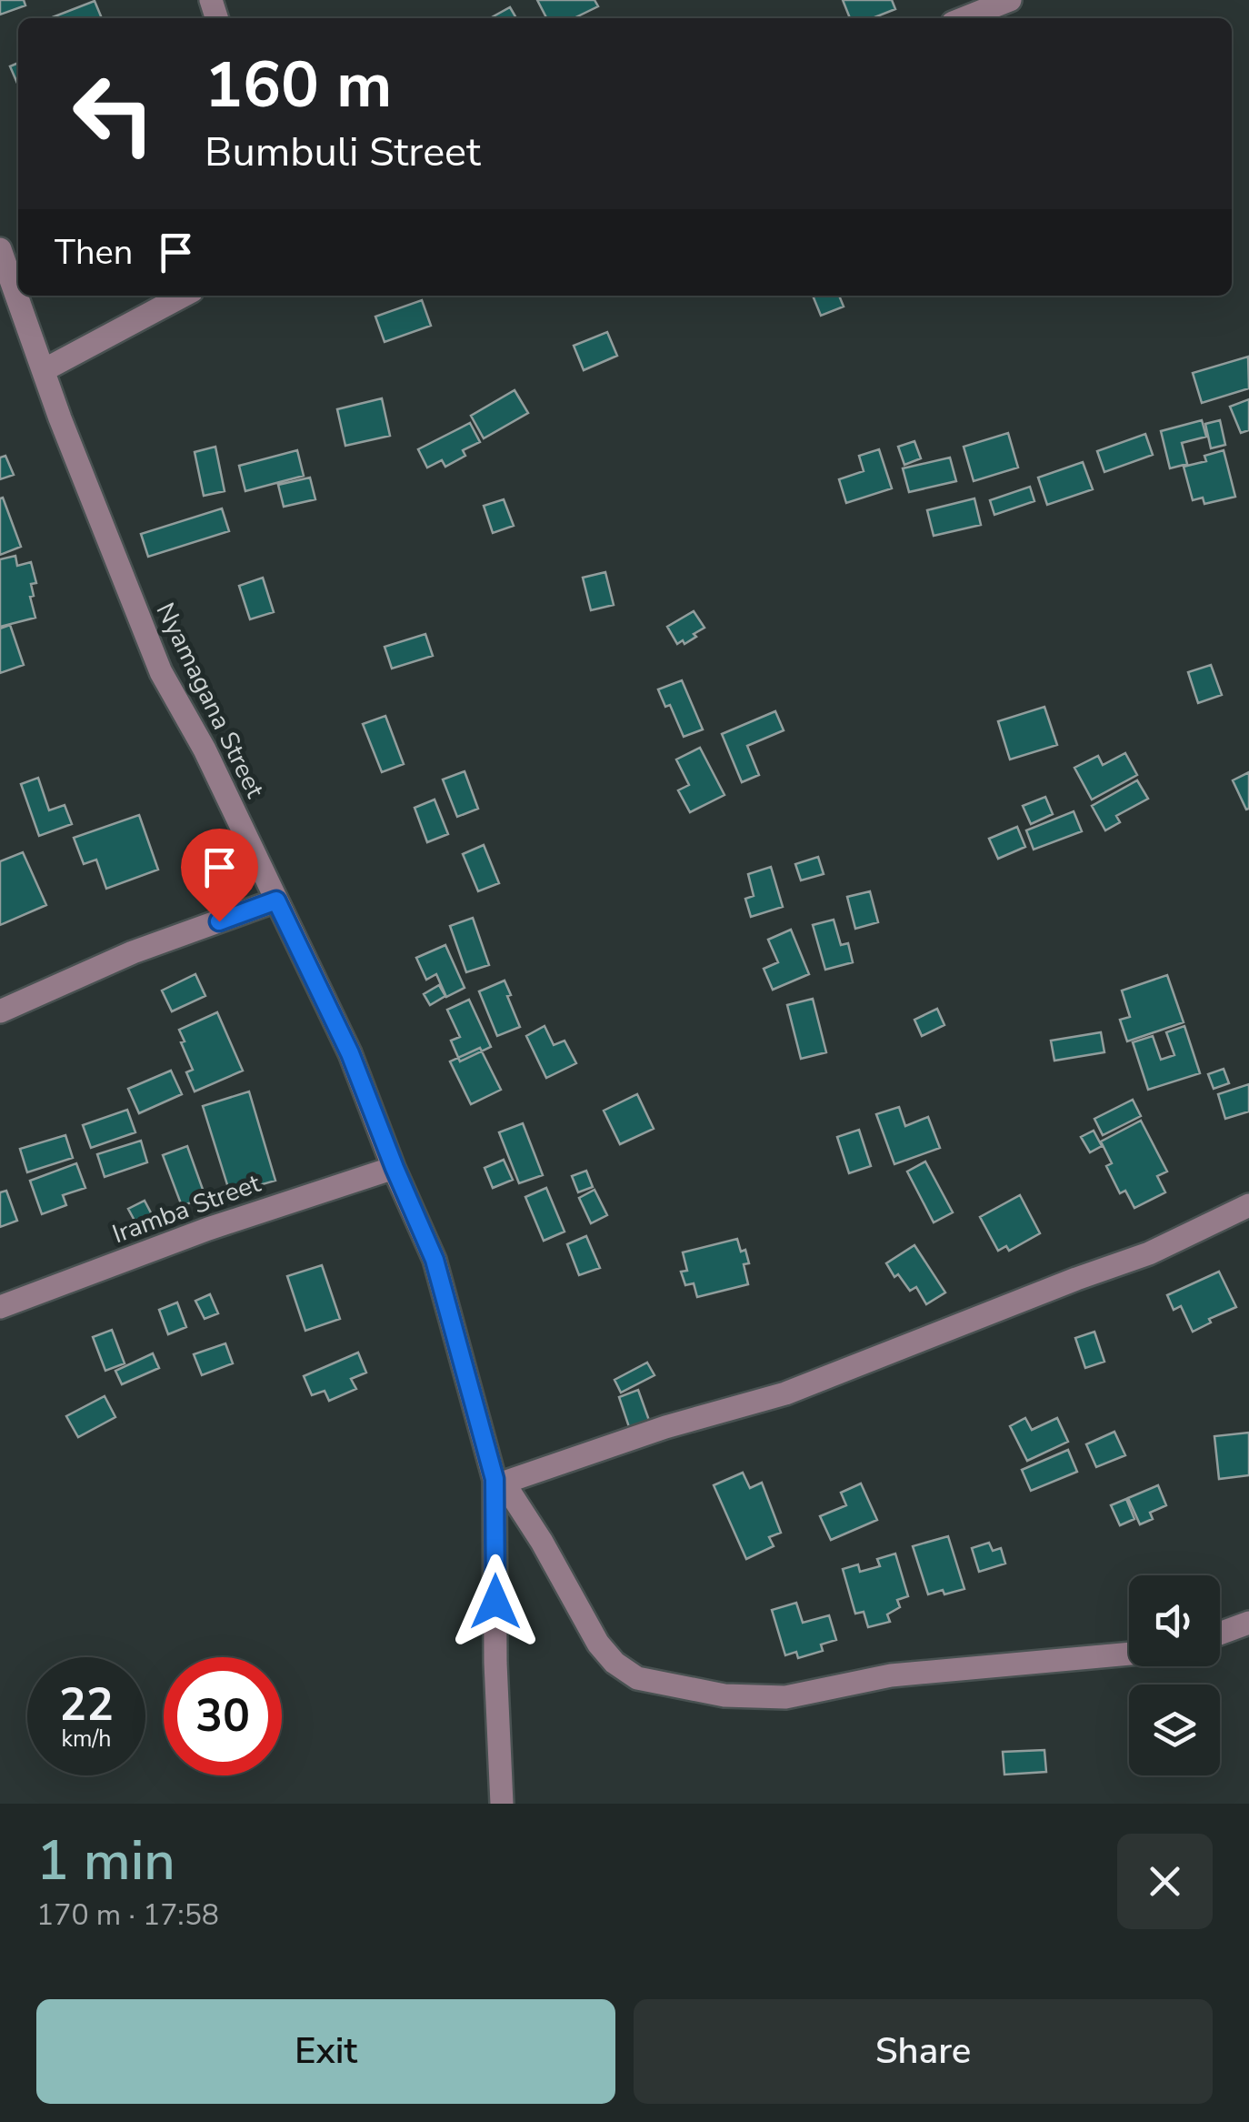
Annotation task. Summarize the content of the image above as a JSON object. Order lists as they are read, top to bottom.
{
  "streets": {
    "street": ["Nyamagana Street", "Iramba Street"]
  },
  "crossings": [
    ["Nyamagana Street", "Iramba Street"]
  ],
  "page": {
    "turn": ["160 m", "Bumbuli Street"],
    "then": "Then",
    "speed": "22 km/h",
    "limit": "30",
    "heading": ["1 min", "170 m · 17:58"],
    "buttons": ["Exit", "Share"]
  }
}
